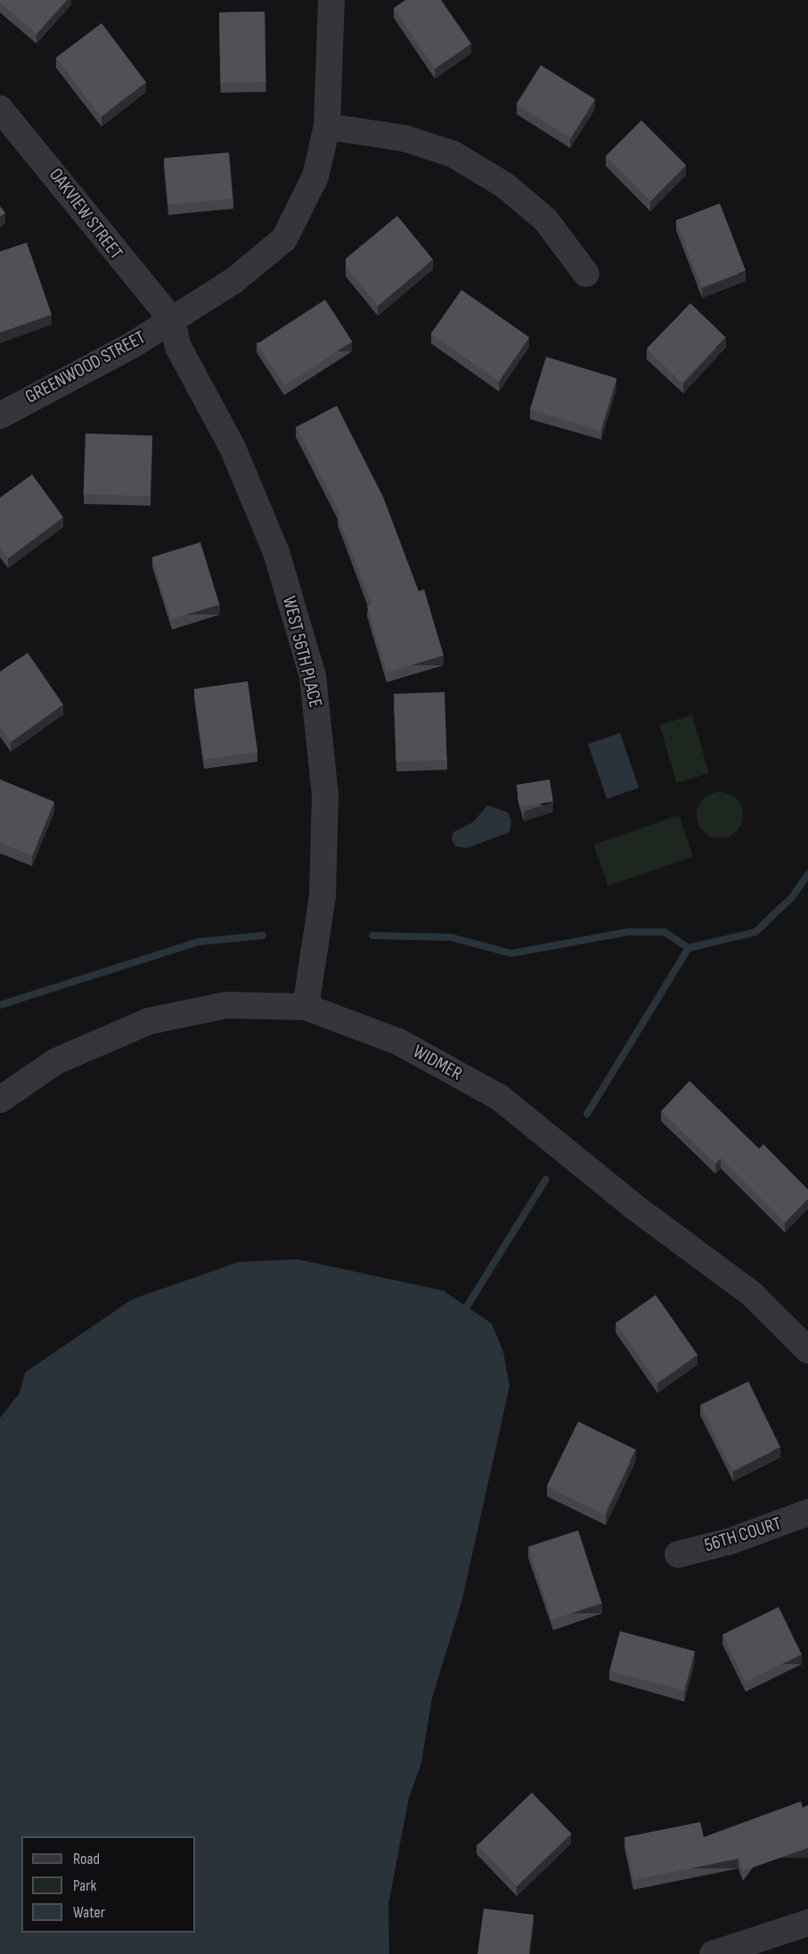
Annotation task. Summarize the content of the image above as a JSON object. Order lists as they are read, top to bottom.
{
  "streets": {
    "street": [
      "OAKVIEW STREET",
      "GREENWOOD STREET",
      "WEST 56TH PLACE",
      "WIDMER",
      "56TH COURT"
    ]
  },
  "crossings": [
    ["OAKVIEW STREET", "GREENWOOD STREET"],
    ["OAKVIEW STREET", "WEST 56TH PLACE"],
    ["GREENWOOD STREET", "WEST 56TH PLACE"],
    ["WEST 56TH PLACE", "WIDMER"]
  ],
  "legend": ["Road", "Park", "Water"]
}
